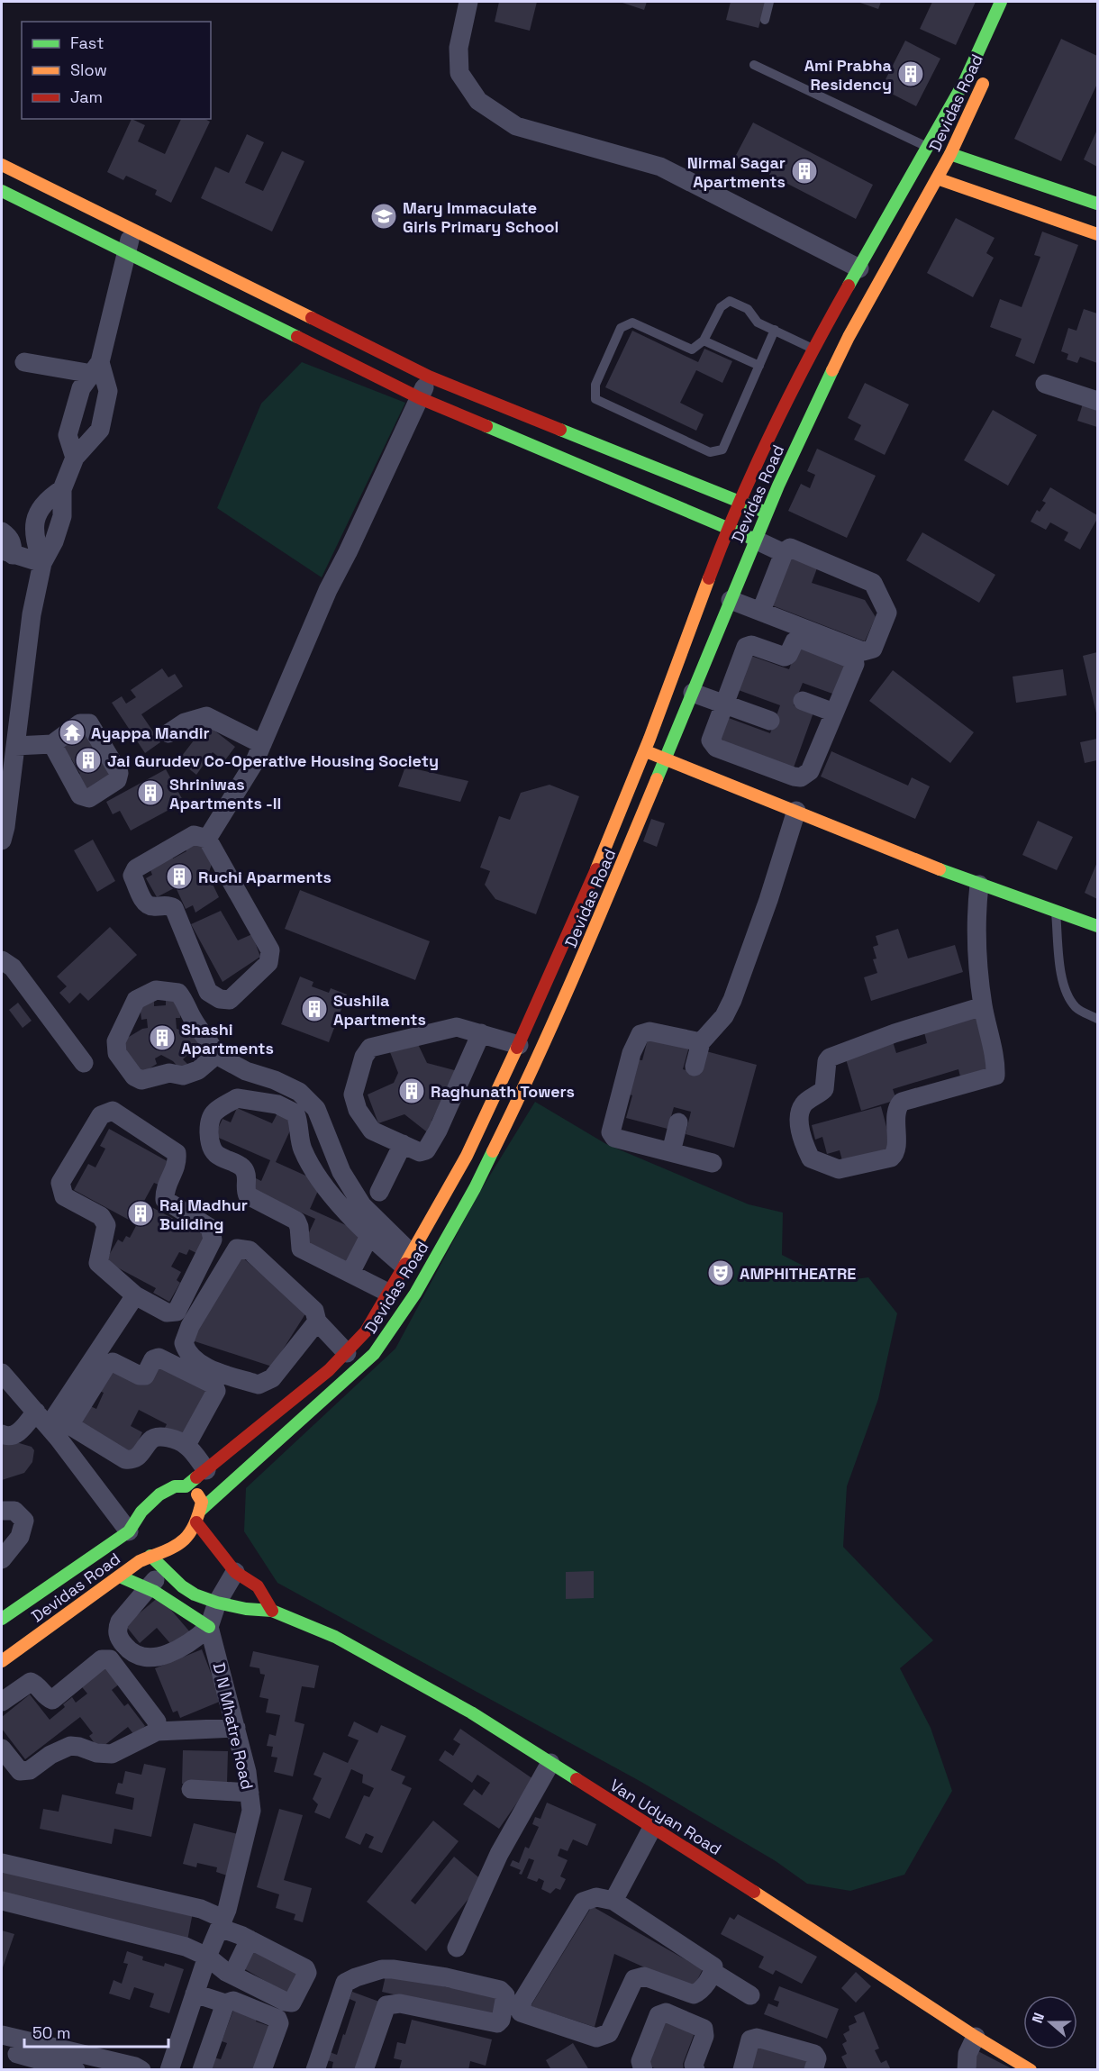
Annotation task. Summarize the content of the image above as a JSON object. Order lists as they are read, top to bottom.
{
  "streets": {
    "main road": ["Devidas Road", "Van Udyan Road"],
    "street": ["D N Mhatre Road"]
  },
  "crossings": [
    ["Devidas Road", "Van Udyan Road"]
  ],
  "places": {
    "building": [
      "Ami Prabha Residency",
      "Nirmal Sagar Apartments",
      "Jai Gurudev Co-Operative Housing Society",
      "Shriniwas Apartments -II",
      "Ruchi Aparments",
      "Sushila Apartments",
      "Shashi Apartments",
      "Raghunath Towers",
      "Raj Madhur Building"
    ],
    "school or university": ["Mary Immaculate Girls Primary School"],
    "temple": ["Ayappa Mandir"],
    "theatre": ["AMPHITHEATRE"]
  },
  "legend": ["Fast", "Slow", "Jam"],
  "scale_bar": "50 m",
  "north": "left"
}
